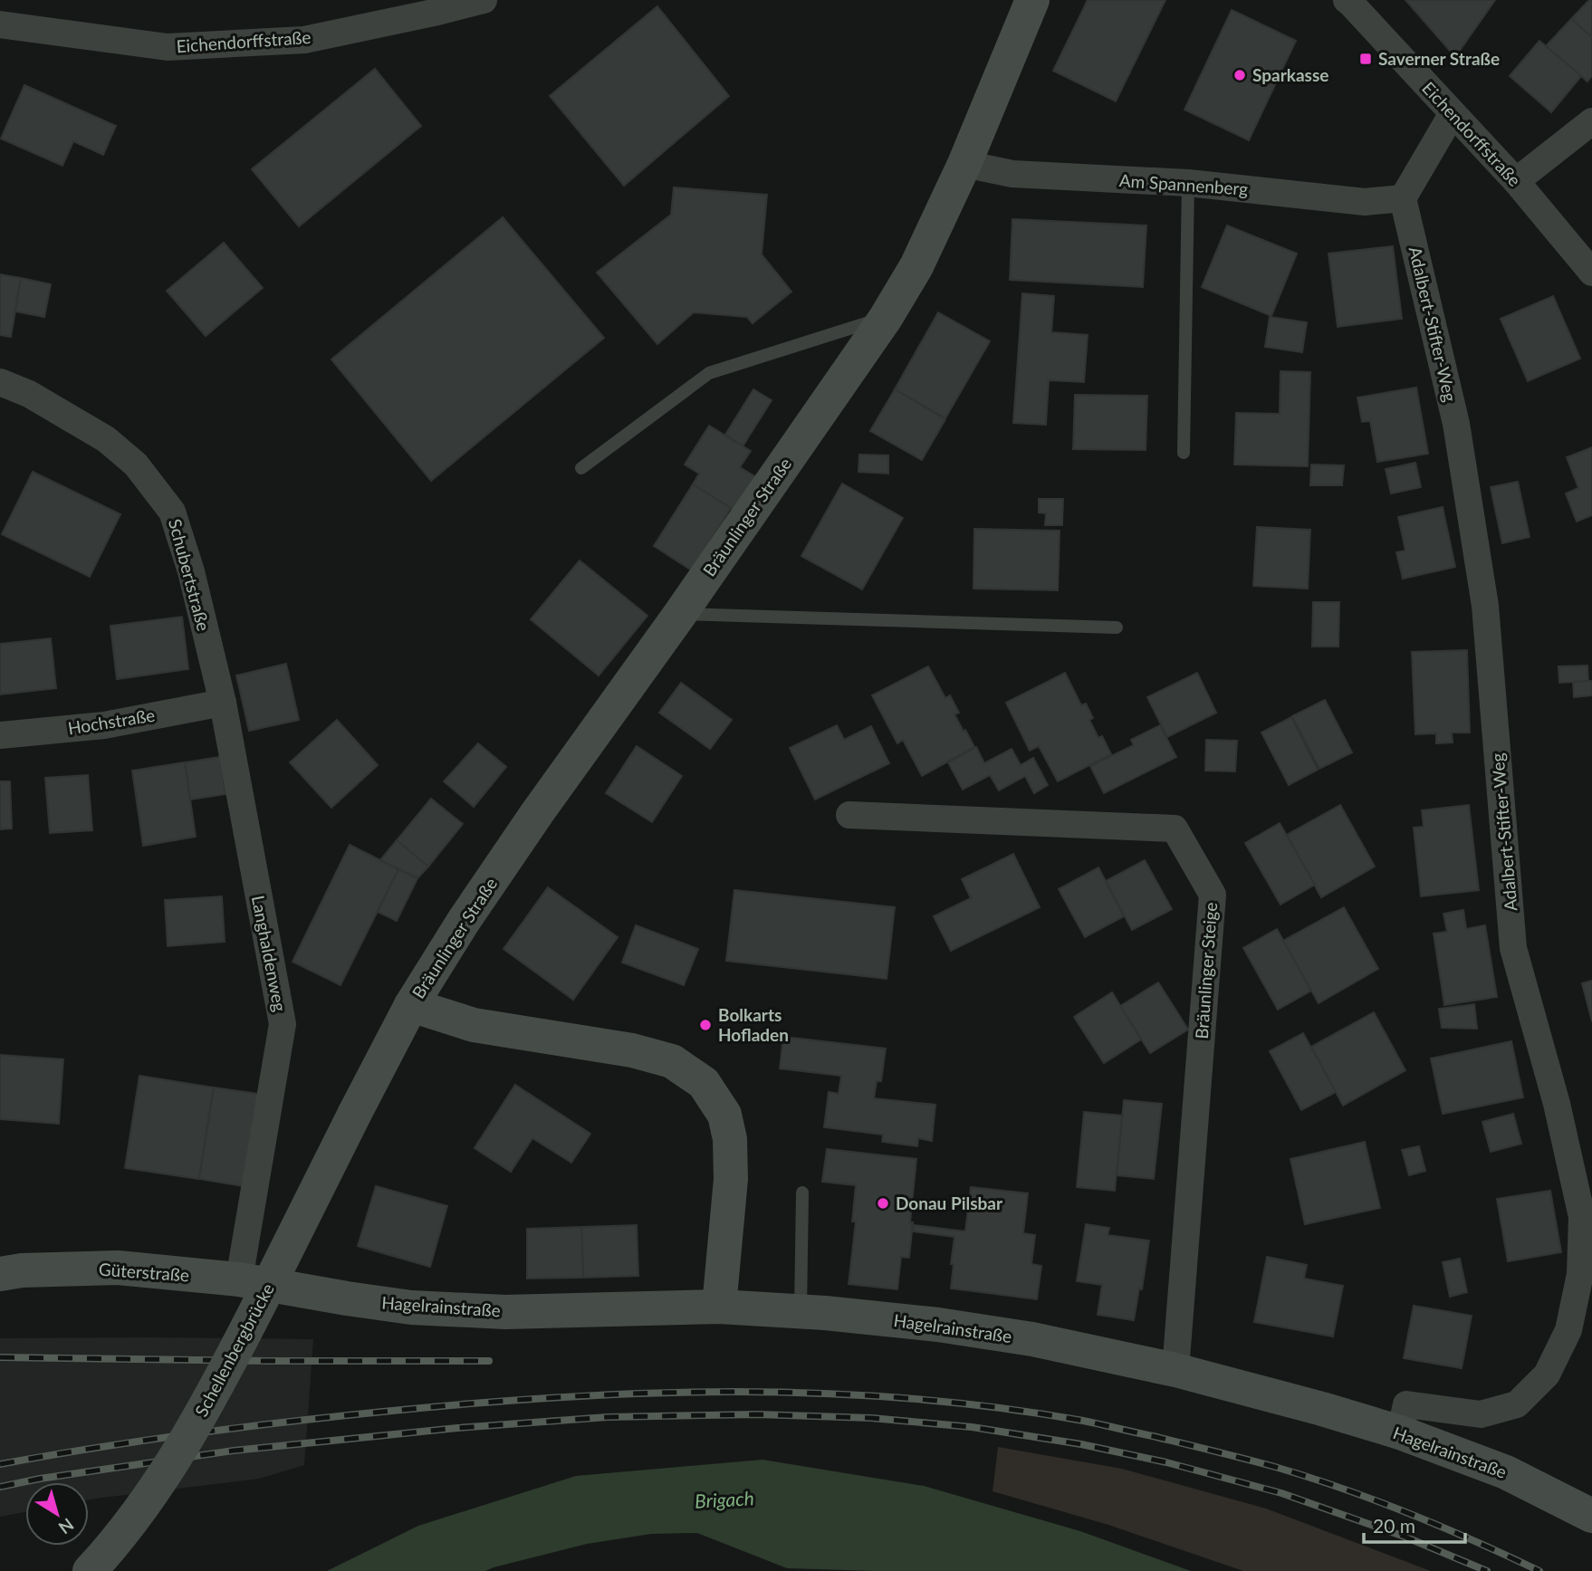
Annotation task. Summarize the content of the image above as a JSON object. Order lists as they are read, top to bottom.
{
  "streets": {
    "main road": [
      "Bräunlinger Straße",
      "Güterstraße",
      "Hagelrainstraße",
      "Schellenbergbrücke"
    ],
    "street": [
      "Eichendorffstraße",
      "Am Spannenberg",
      "Adalbert-Stifter-Weg",
      "Schubertstraße",
      "Hochstraße",
      "Langhaldenweg",
      "Bräunlinger Steige"
    ]
  },
  "crossings": [
    ["Am Spannenberg", "Adalbert-Stifter-Weg"],
    ["Am Spannenberg", "Bräunlinger Straße"],
    ["Adalbert-Stifter-Weg", "Hagelrainstraße"],
    ["Bräunlinger Straße", "Hagelrainstraße"],
    ["Bräunlinger Straße", "Schellenbergbrücke"],
    ["Schubertstraße", "Hochstraße"],
    ["Schubertstraße", "Langhaldenweg"],
    ["Hochstraße", "Langhaldenweg"],
    ["Langhaldenweg", "Güterstraße"],
    ["Bräunlinger Steige", "Hagelrainstraße"],
    ["Güterstraße", "Hagelrainstraße"]
  ],
  "water": ["Brigach"],
  "places": {
    "transit": ["Saverner Straße"],
    "other": ["Sparkasse", "Bolkarts Hofladen", "Donau Pilsbar"]
  },
  "scale_bar": "20 m",
  "north": "bottom right"
}
